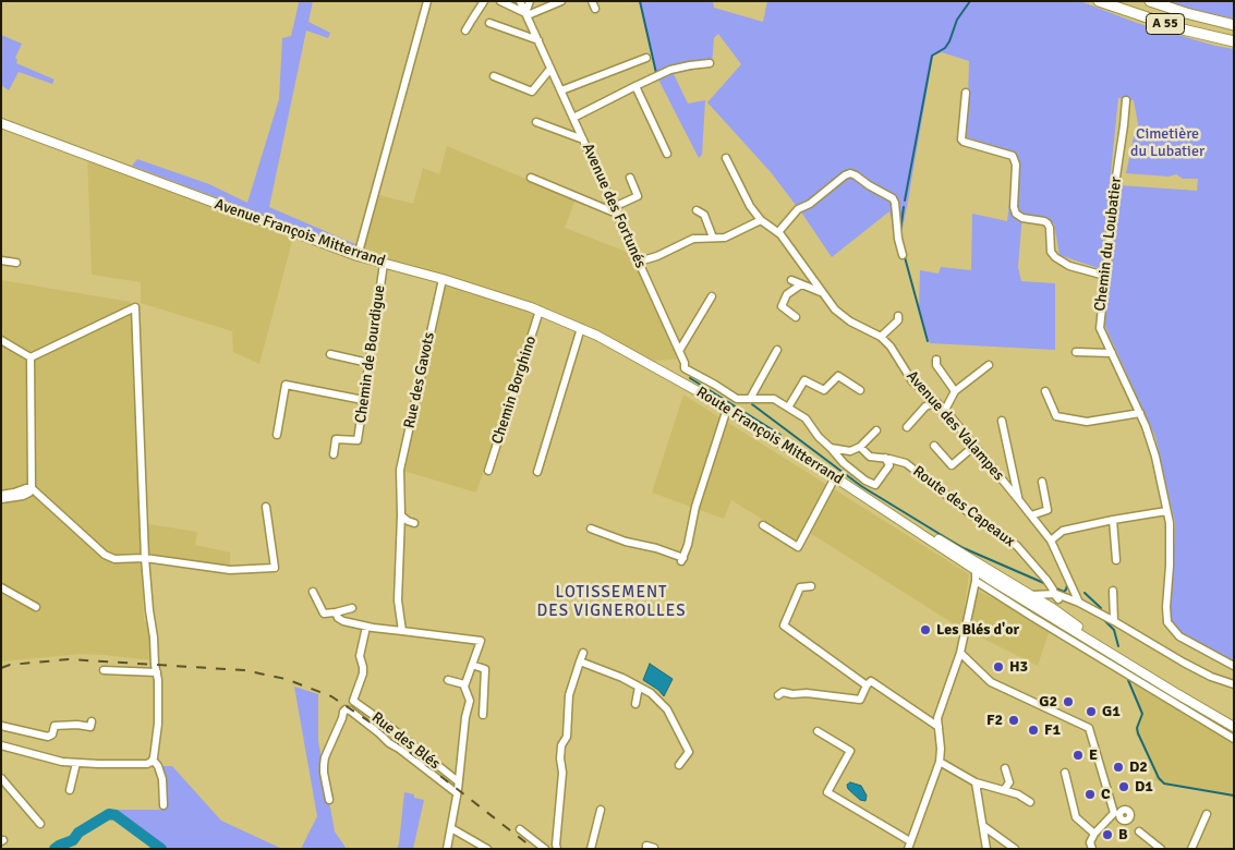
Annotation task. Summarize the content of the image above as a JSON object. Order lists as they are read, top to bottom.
{
  "streets": {
    "highway": ["A 55"],
    "main road": ["Avenue François Mitterrand", "Route François Mitterrand"],
    "street": [
      "Avenue des Fortunés",
      "Chemin du Loubatier",
      "Chemin de Bourdigue",
      "Rue des Gavots",
      "Chemin Borghino",
      "Avenue des Valampes",
      "Route des Capeaux",
      "Rue des Blés"
    ]
  },
  "crossings": [
    ["Avenue François Mitterrand", "Chemin de Bourdigue"],
    ["Avenue François Mitterrand", "Rue des Gavots"],
    ["Avenue François Mitterrand", "Chemin Borghino"],
    ["Avenue François Mitterrand", "Route François Mitterrand"],
    ["Rue des Gavots", "Rue des Blés"]
  ],
  "districts": ["LOTISSEMENT DES VIGNEROLLES"],
  "parks": ["Cimetière du Lubatier"],
  "places": [
    "Les Blés d'or",
    "H3",
    "G2",
    "G1",
    "F2",
    "F1",
    "E",
    "D2",
    "D1",
    "C",
    "B"
  ]
}
